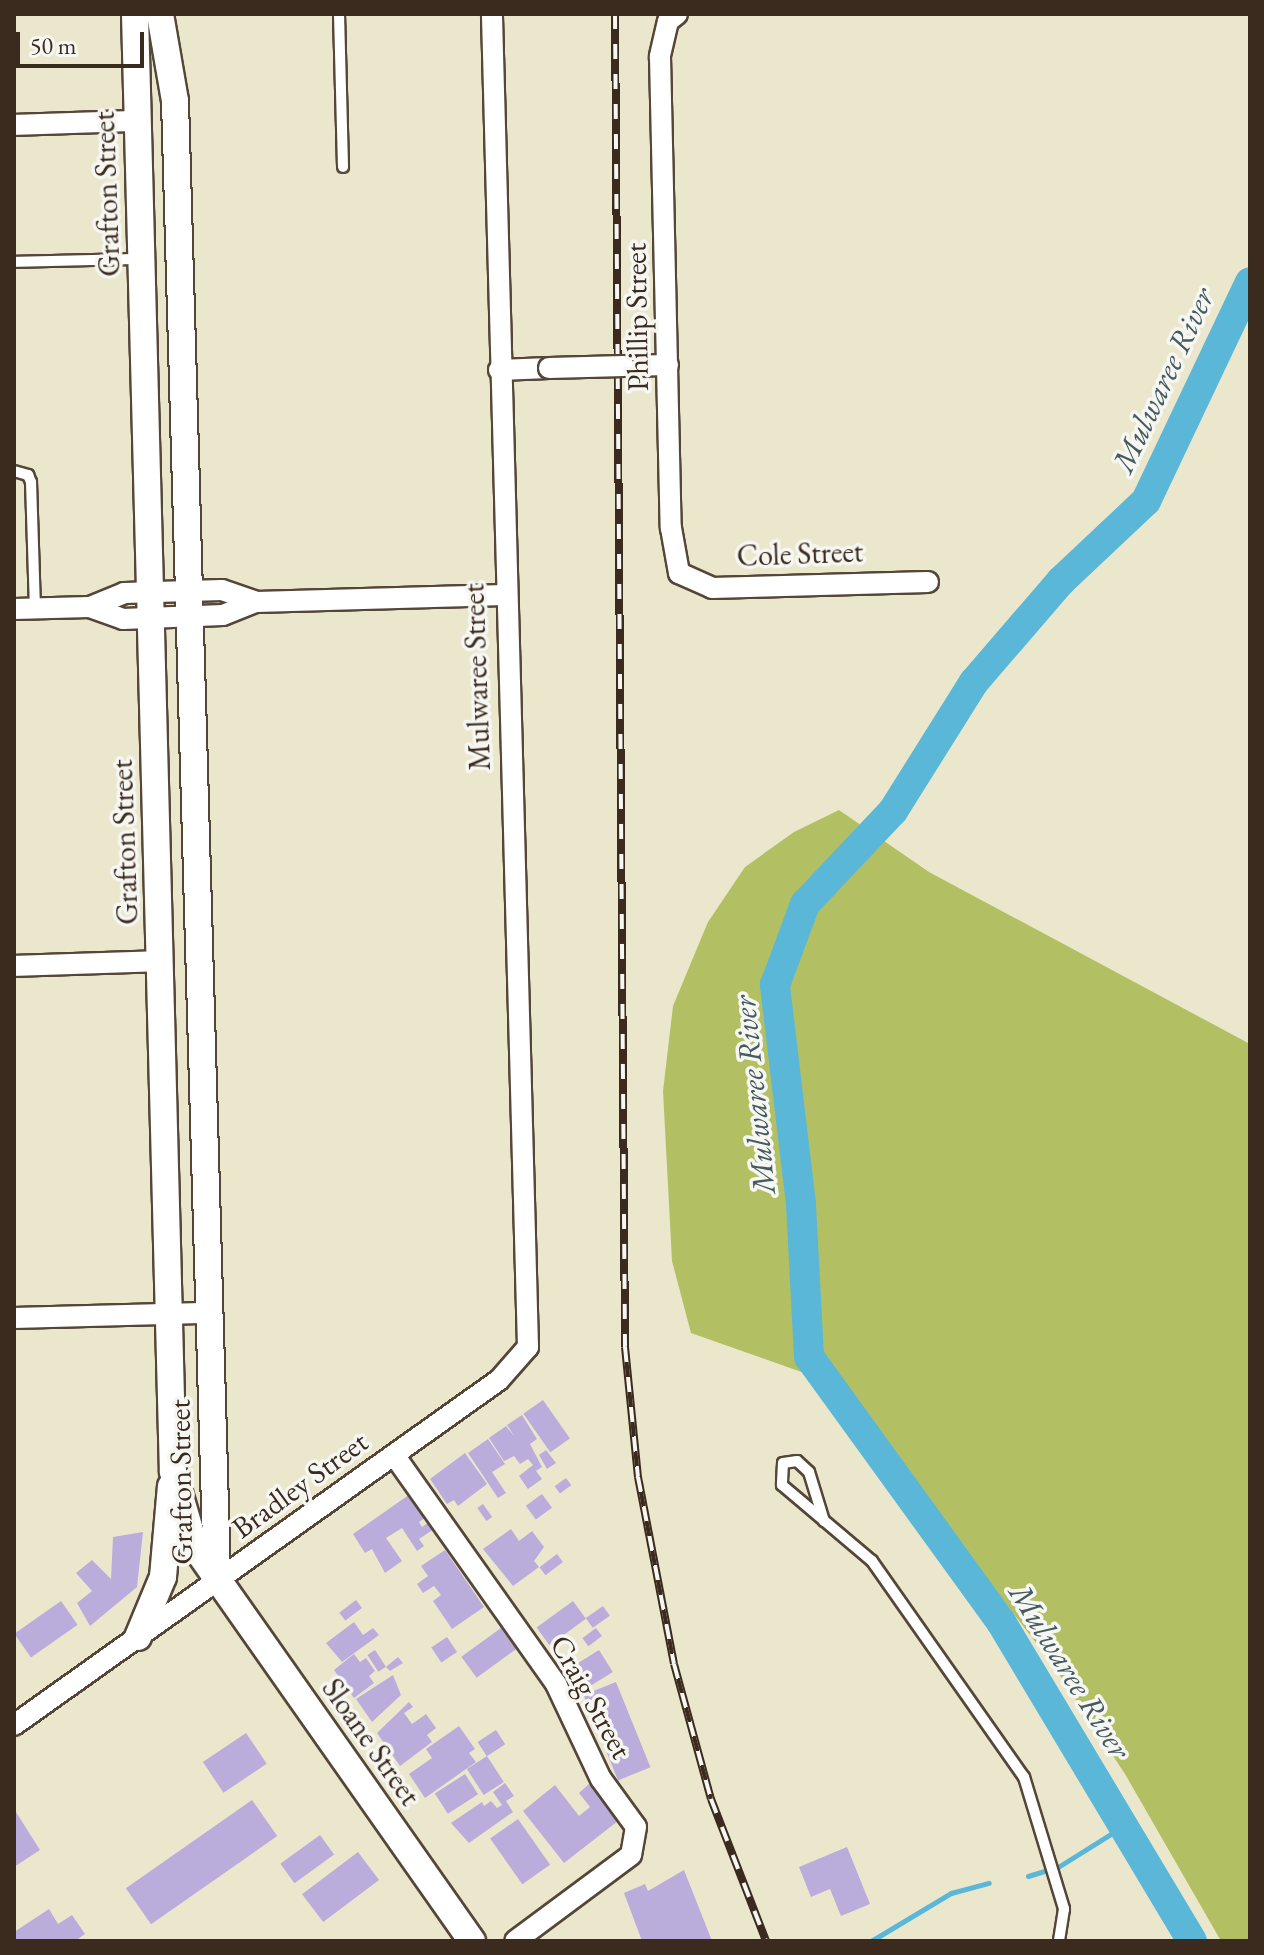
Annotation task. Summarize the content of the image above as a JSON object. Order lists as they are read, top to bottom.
{
  "streets": {
    "street": [
      "Grafton Street",
      "Phillip Street",
      "Cole Street",
      "Mulwaree Street",
      "Bradley Street",
      "Craig Street",
      "Sloane Street"
    ]
  },
  "crossings": [
    ["Grafton Street", "Bradley Street"],
    ["Grafton Street", "Sloane Street"],
    ["Phillip Street", "Cole Street"],
    ["Mulwaree Street", "Bradley Street"],
    ["Bradley Street", "Craig Street"],
    ["Bradley Street", "Sloane Street"]
  ],
  "water": ["Mulwaree River"],
  "scale_bar": "50 m"
}
